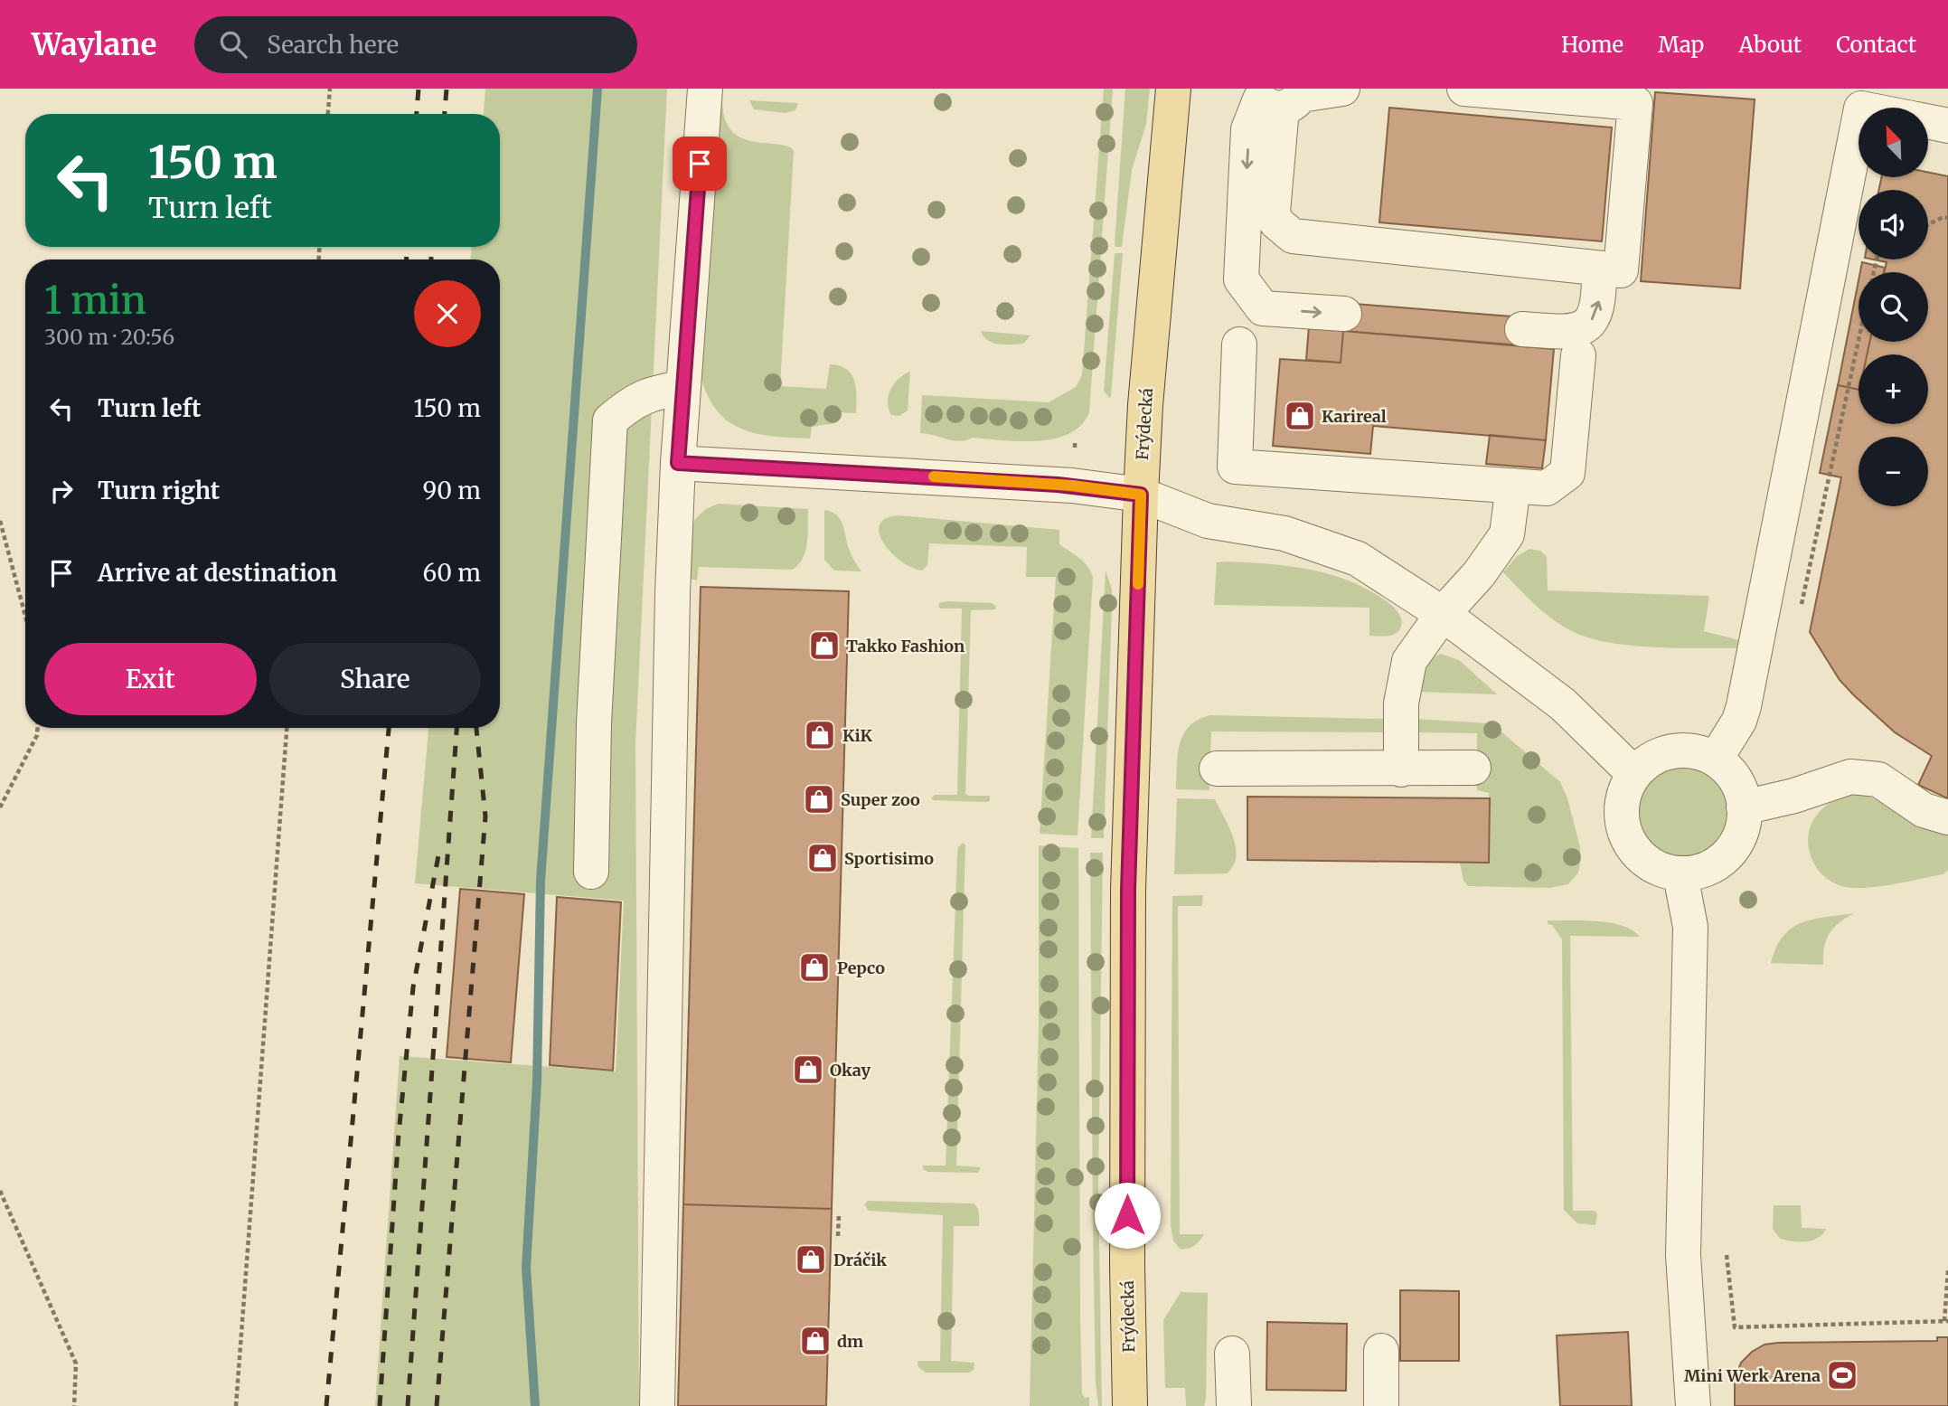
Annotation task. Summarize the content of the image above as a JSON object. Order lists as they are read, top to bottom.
{
  "streets": {
    "main road": ["Frýdecká"]
  },
  "places": {
    "shop": [
      "Karireal",
      "Takko Fashion",
      "KiK",
      "Super zoo",
      "Sportisimo",
      "Pepco",
      "Okay",
      "Dráčik",
      "dm"
    ],
    "sports": ["Mini Werk Arena"]
  },
  "north": "top left",
  "page": {
    "header": "Waylane",
    "search": "Search here",
    "nav": [
      "Home",
      "Map",
      "About",
      "Contact"
    ],
    "map_buttons": ["+", "−"],
    "turn": ["150 m", "Turn left"],
    "heading": ["1 min", "300 m · 20:56"],
    "list": [
      {
        "name": "Turn left",
        "value": "150 m"
      },
      {
        "name": "Turn right",
        "value": "90 m"
      },
      {
        "name": "Arrive at destination",
        "value": "60 m"
      }
    ],
    "buttons": ["Exit", "Share"]
  }
}
